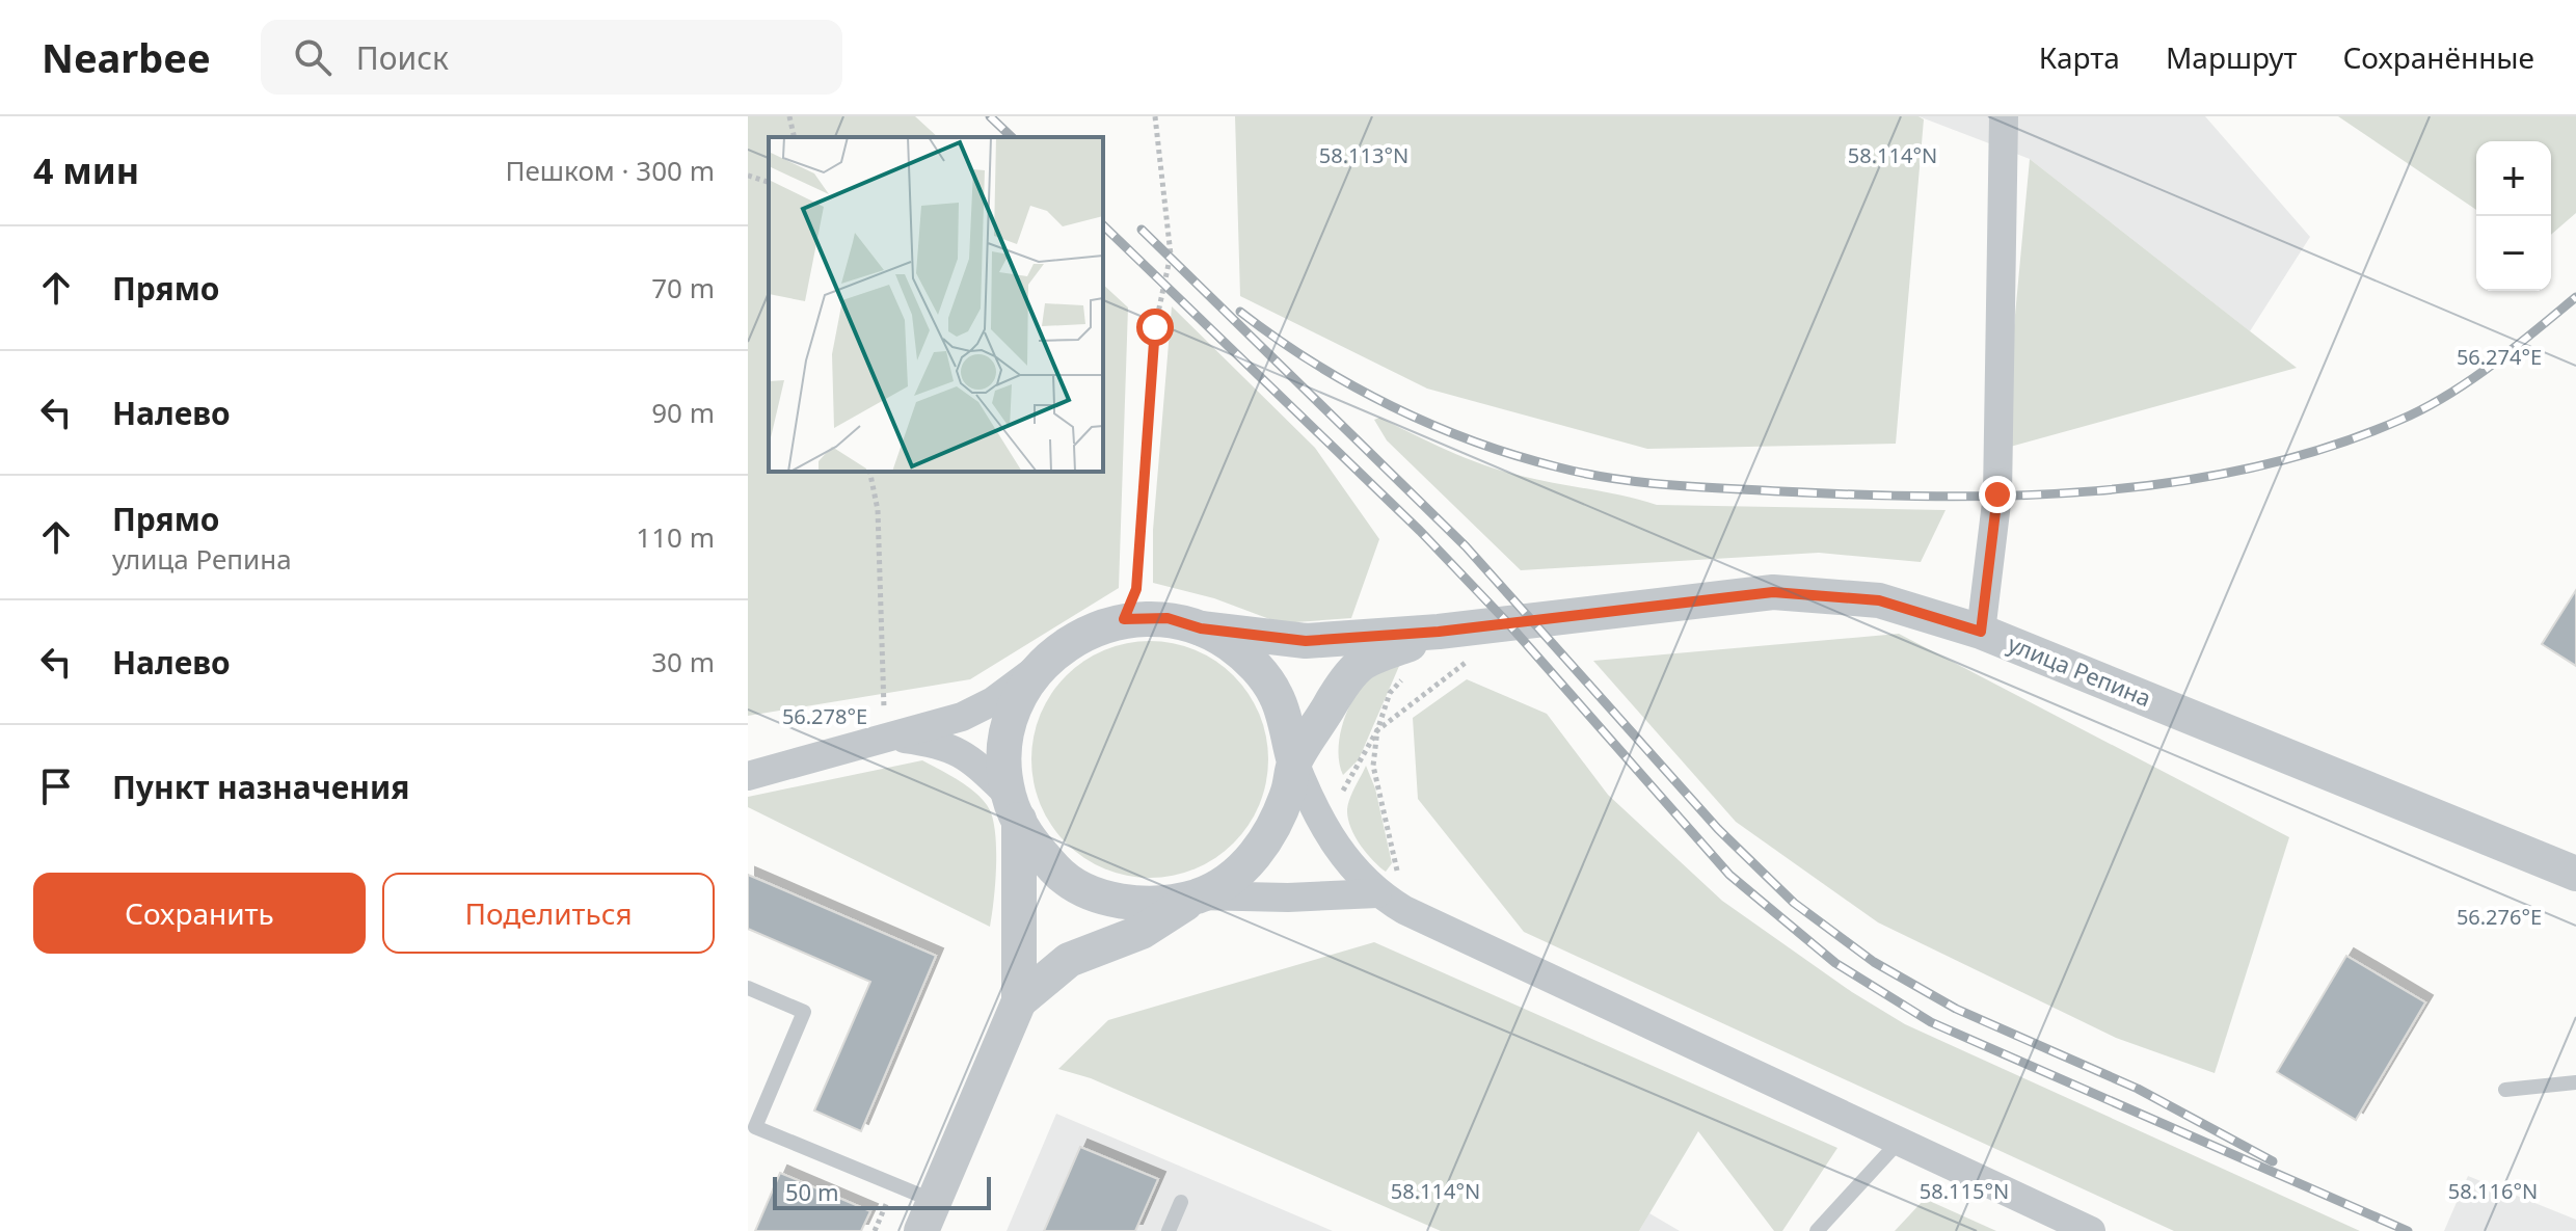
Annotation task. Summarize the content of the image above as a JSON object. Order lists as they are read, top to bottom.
{
  "streets": {
    "street": ["улица Репина"]
  },
  "scale_bar": "50 m",
  "page": {
    "header": "Nearbee",
    "search": "Поиск",
    "nav": ["Карта", "Маршрут", "Сохранённые"],
    "heading": ["4 мин", "Пешком · 300 m"],
    "map_buttons": ["+", "−"],
    "list": [
      ["Прямо", "70 m"],
      ["Налево", "90 m"],
      ["Прямо", "улица Репина", "110 m"],
      ["Налево", "30 m"],
      "Пункт назначения"
    ],
    "buttons": ["Сохранить", "Поделиться"],
    "scale": "50 m"
  },
  "coordinates": [
    "58.113°N",
    "58.114°N",
    "56.274°E",
    "56.278°E",
    "56.276°E",
    "58.115°N",
    "58.116°N"
  ]
}
